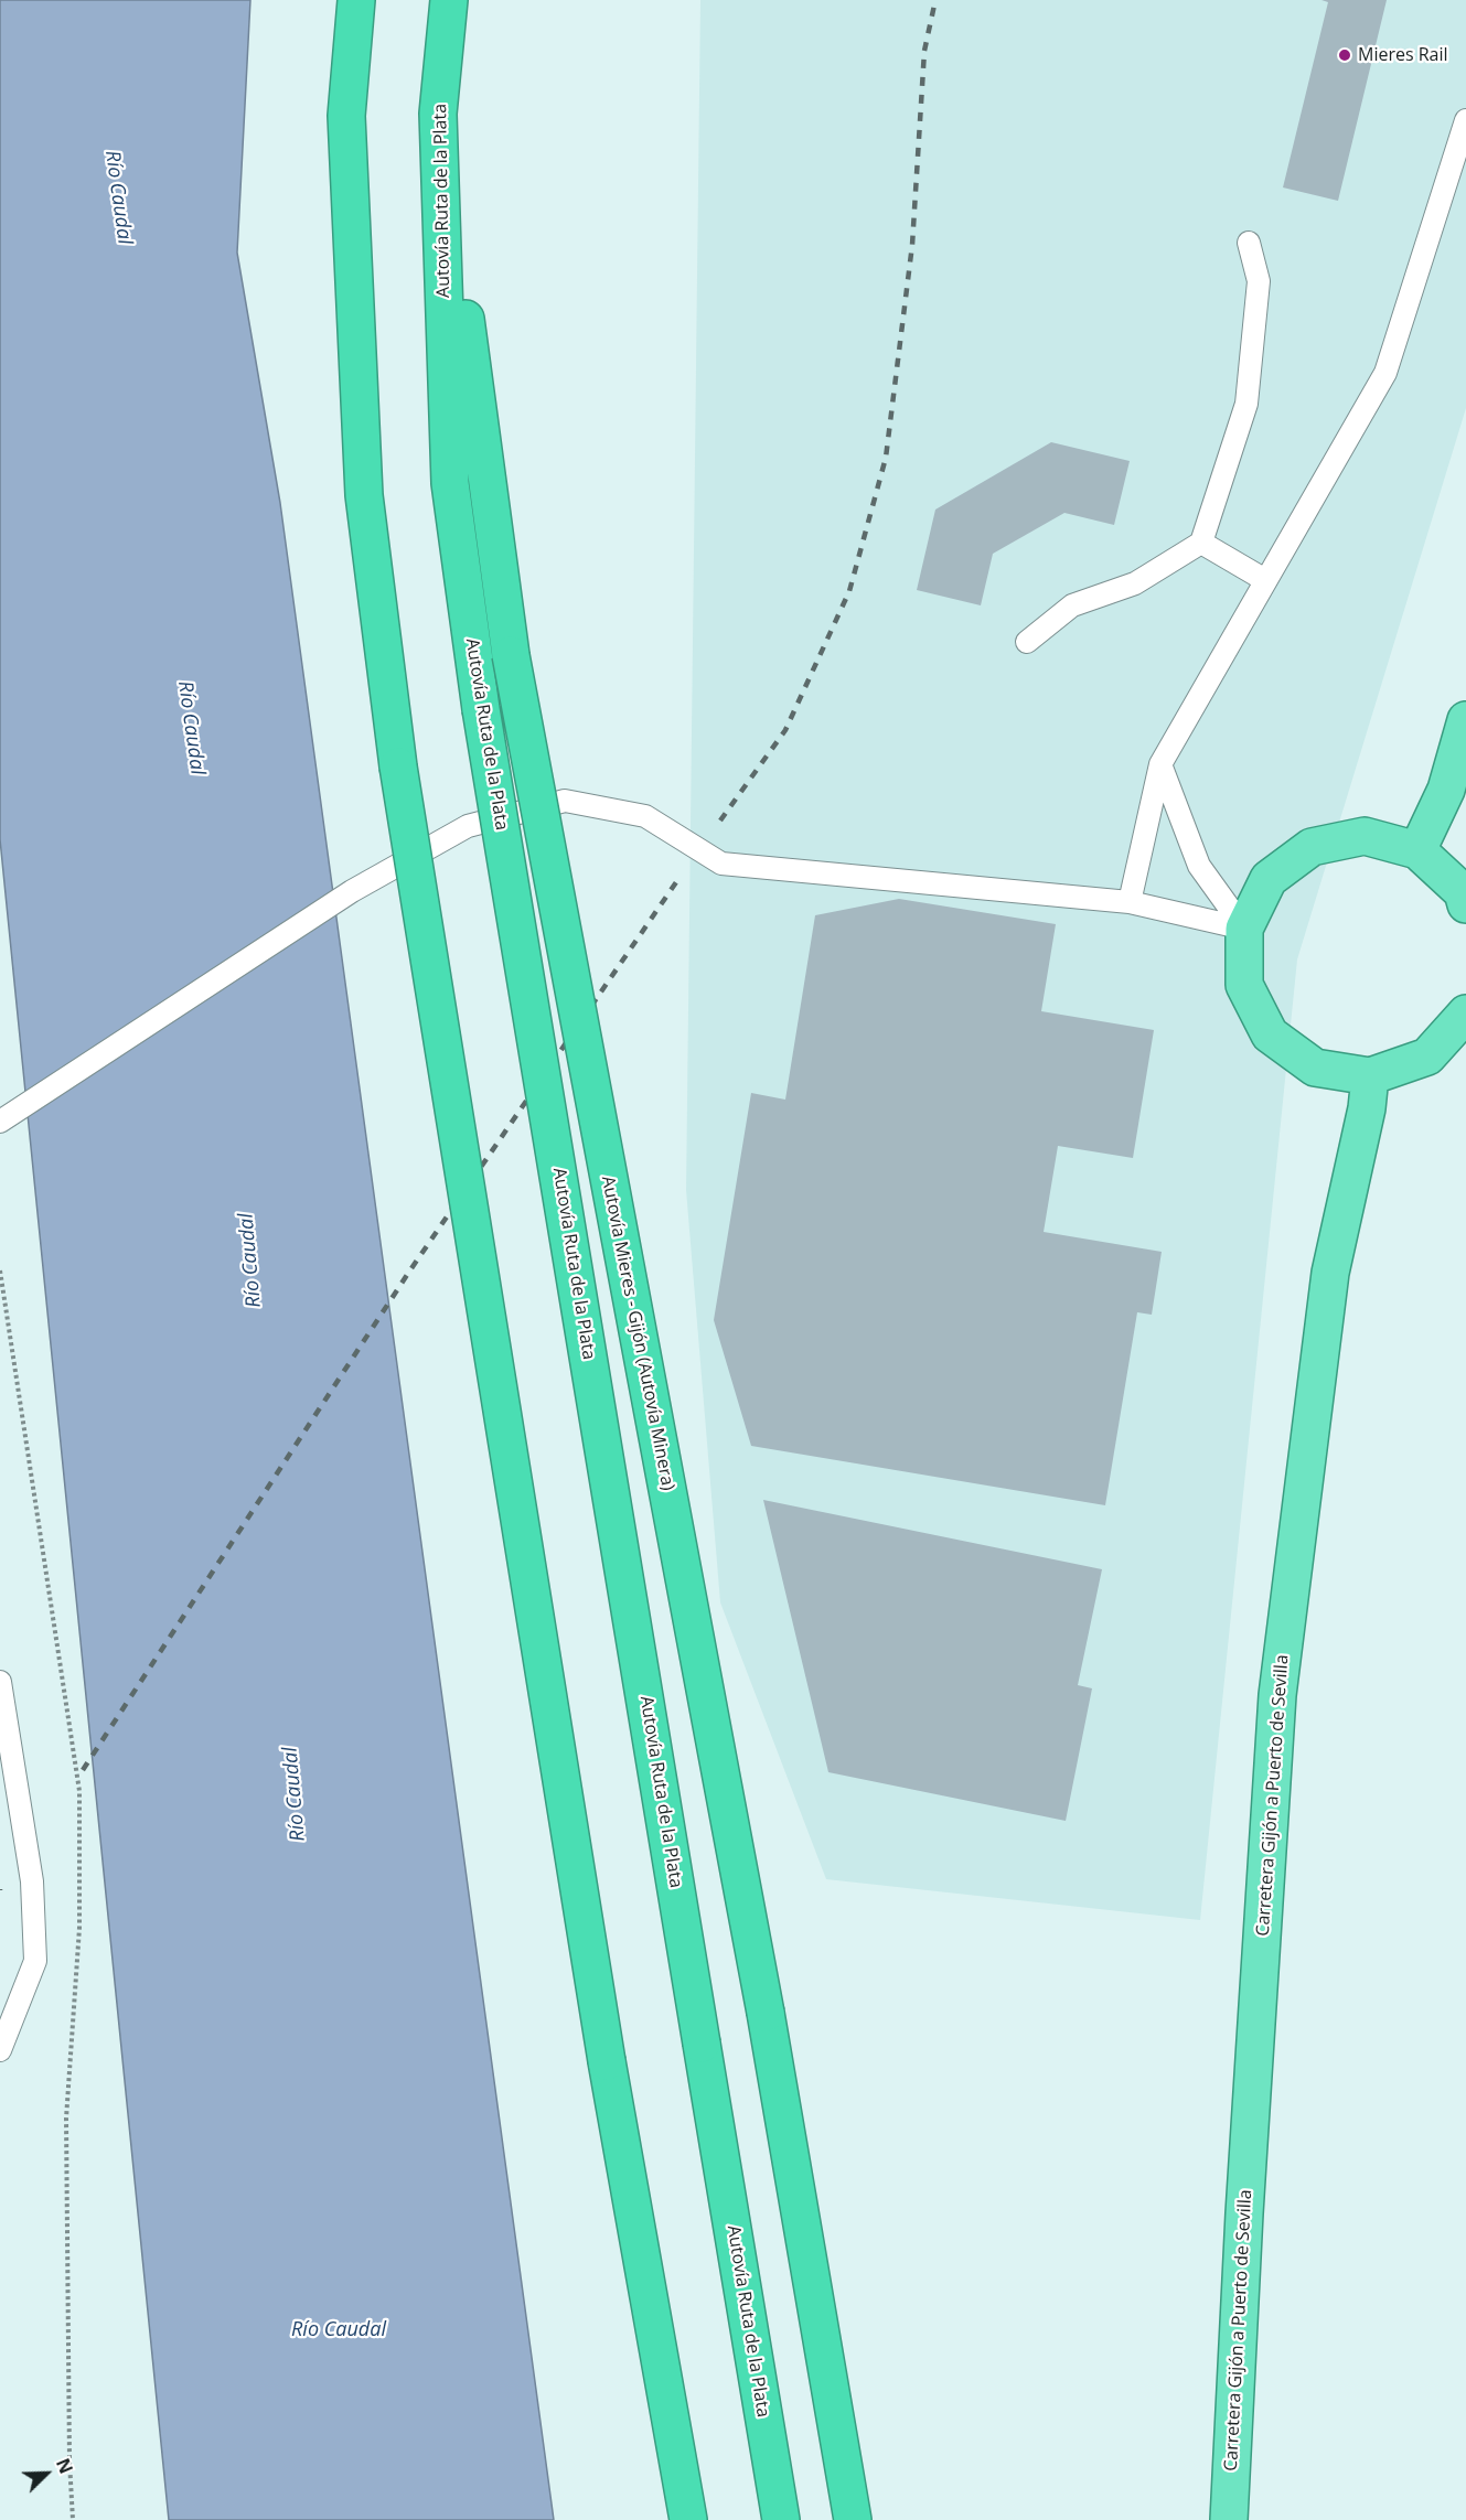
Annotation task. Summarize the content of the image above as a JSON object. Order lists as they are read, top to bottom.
{
  "streets": {
    "highway": ["Autovía Ruta de la Plata", "Autovía Mieres - Gijón (Autovía Minera)", "Carretera Gijón a Puerto de Sevilla"]
  },
  "crossings": [
    ["Autovía Ruta de la Plata", "Autovía Mieres - Gijón (Autovía Minera)"]
  ],
  "water": ["Río Caudal"],
  "places": ["Mieres Rail"],
  "north": "top right"
}
